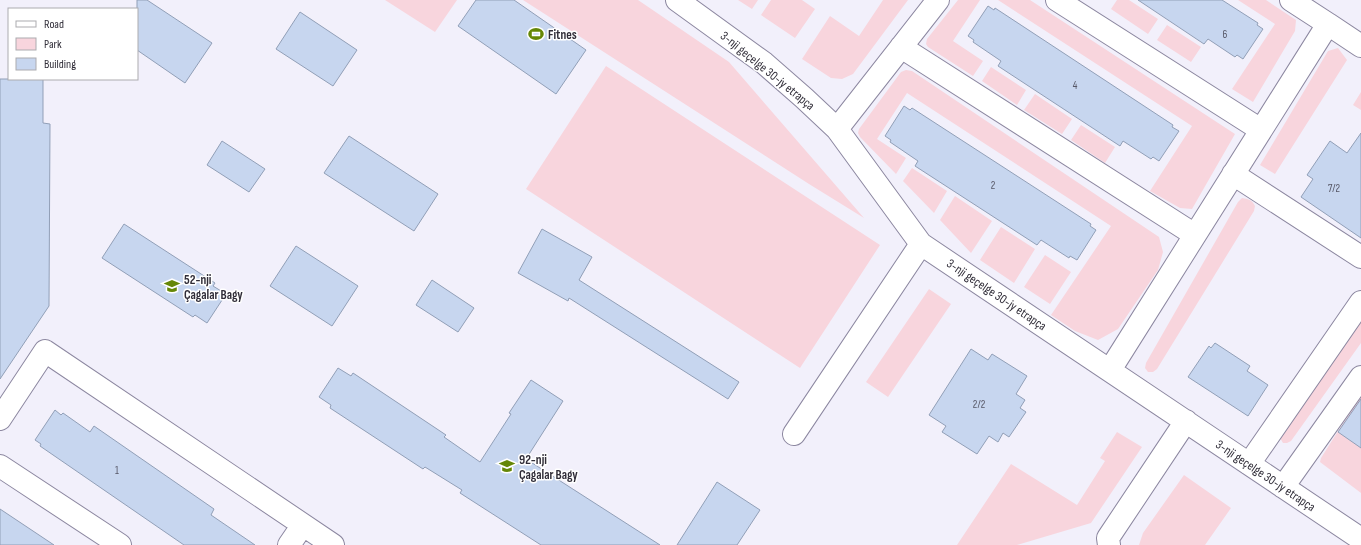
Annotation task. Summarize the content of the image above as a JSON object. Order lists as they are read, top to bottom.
{
  "streets": {
    "street": ["3-nji geçelge 30-jy etrapça"]
  },
  "places": {
    "sports": ["Fitnes"],
    "school or university": ["52-nji Çagalar Bagy", "92-nji Çagalar Bagy"]
  },
  "house_numbers": [
    "6",
    "4",
    "2",
    "7/2",
    "2/2",
    "1"
  ],
  "legend": ["Road", "Park", "Building"]
}
